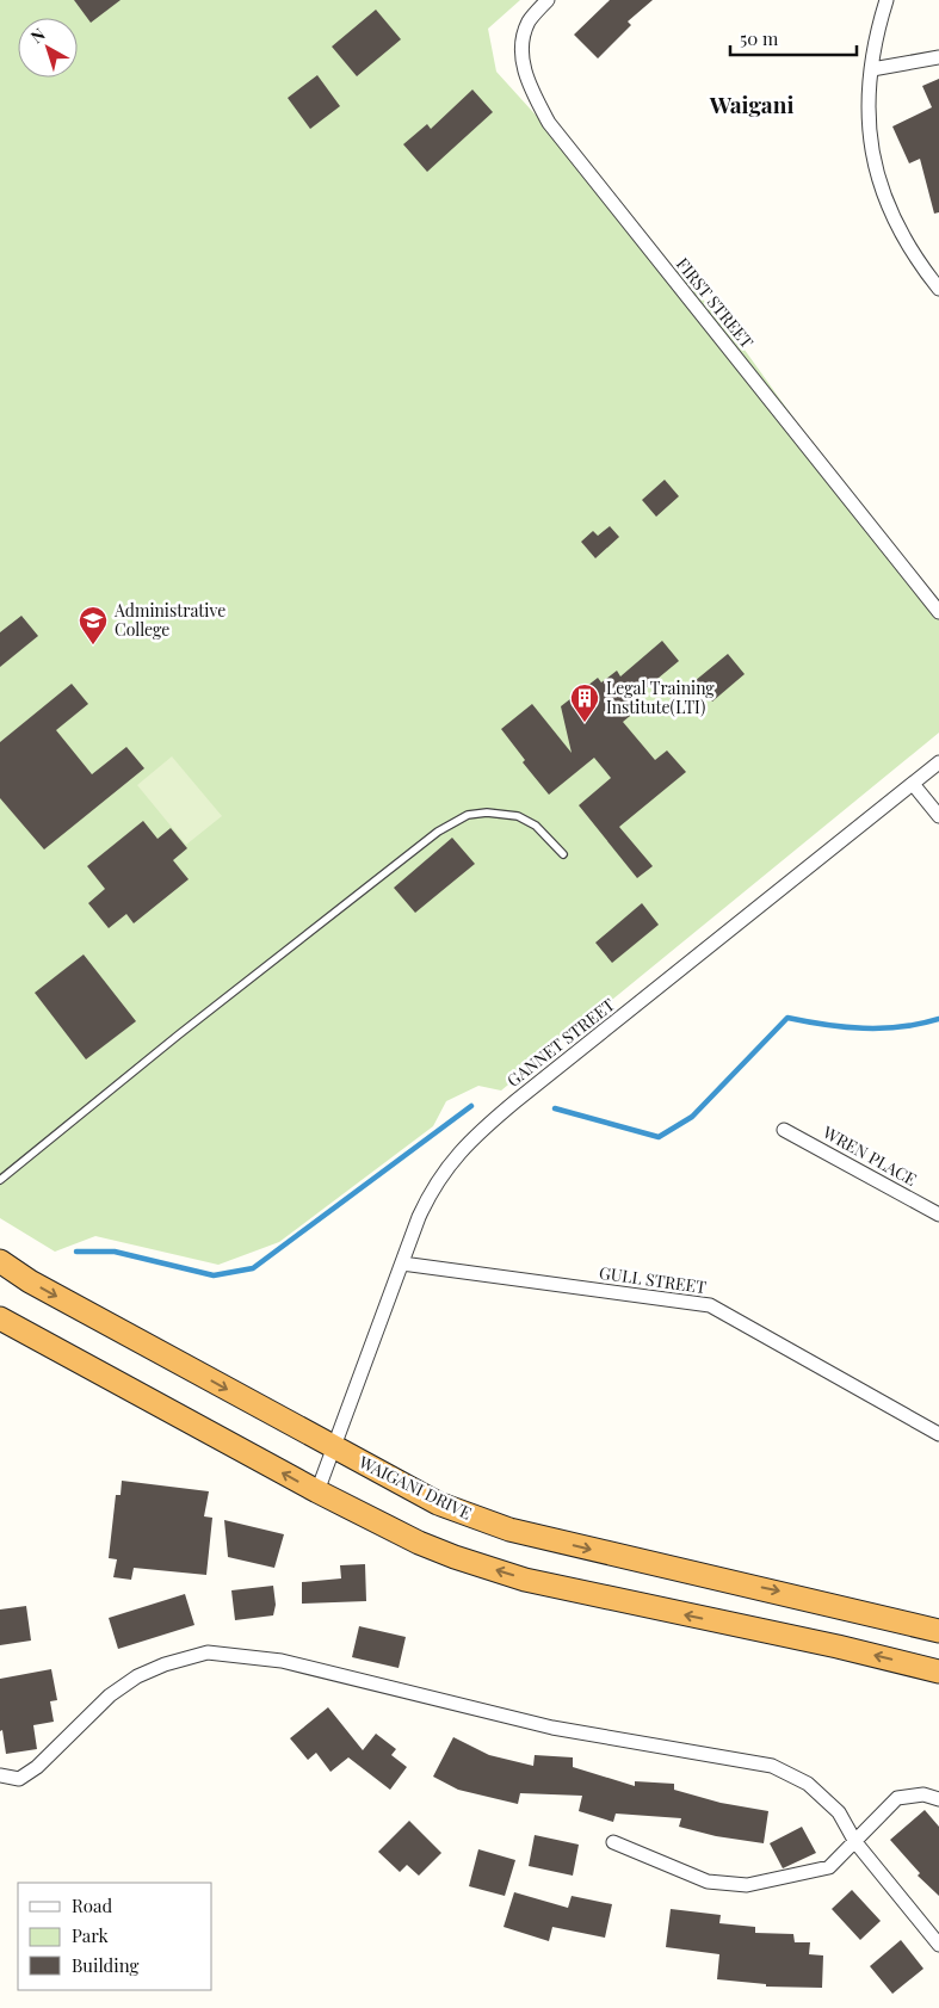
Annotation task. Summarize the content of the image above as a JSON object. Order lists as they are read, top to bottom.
{
  "streets": {
    "highway": ["WAIGANI DRIVE"],
    "street": [
      "FIRST STREET",
      "GANNET STREET",
      "WREN PLACE",
      "GULL STREET"
    ]
  },
  "crossings": [
    ["GANNET STREET", "GULL STREET"],
    ["GANNET STREET", "WAIGANI DRIVE"]
  ],
  "districts": ["Waigani"],
  "places": {
    "school or university": ["Administrative College"],
    "building": ["Legal Training Institute(LTI)"]
  },
  "legend": ["Road", "Park", "Building"],
  "scale_bar": "50 m",
  "north": "top left"
}
